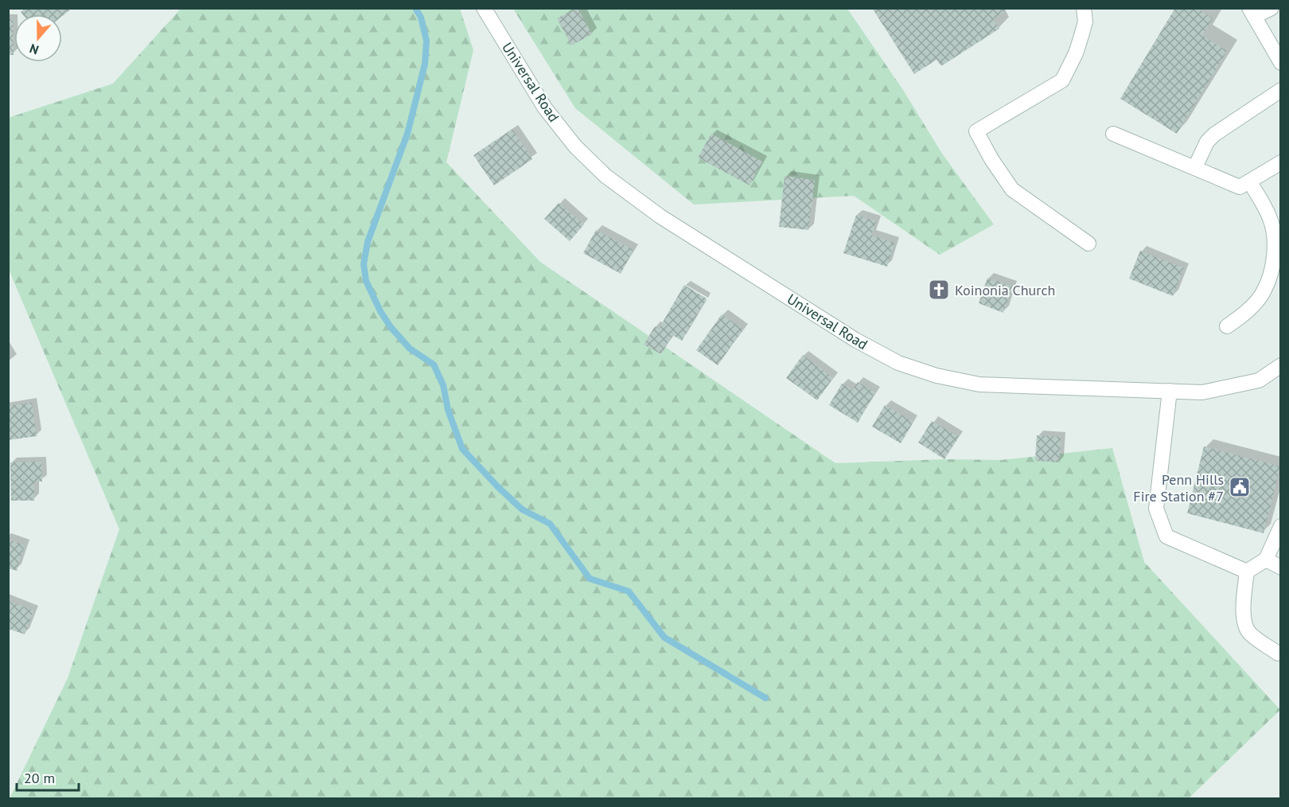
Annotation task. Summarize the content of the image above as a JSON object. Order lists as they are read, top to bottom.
{
  "streets": {
    "street": ["Universal Road"]
  },
  "places": {
    "church": ["Koinonia Church"],
    "public building": ["Penn Hills Fire Station #7"]
  },
  "scale_bar": "20 m",
  "north": "bottom"
}
